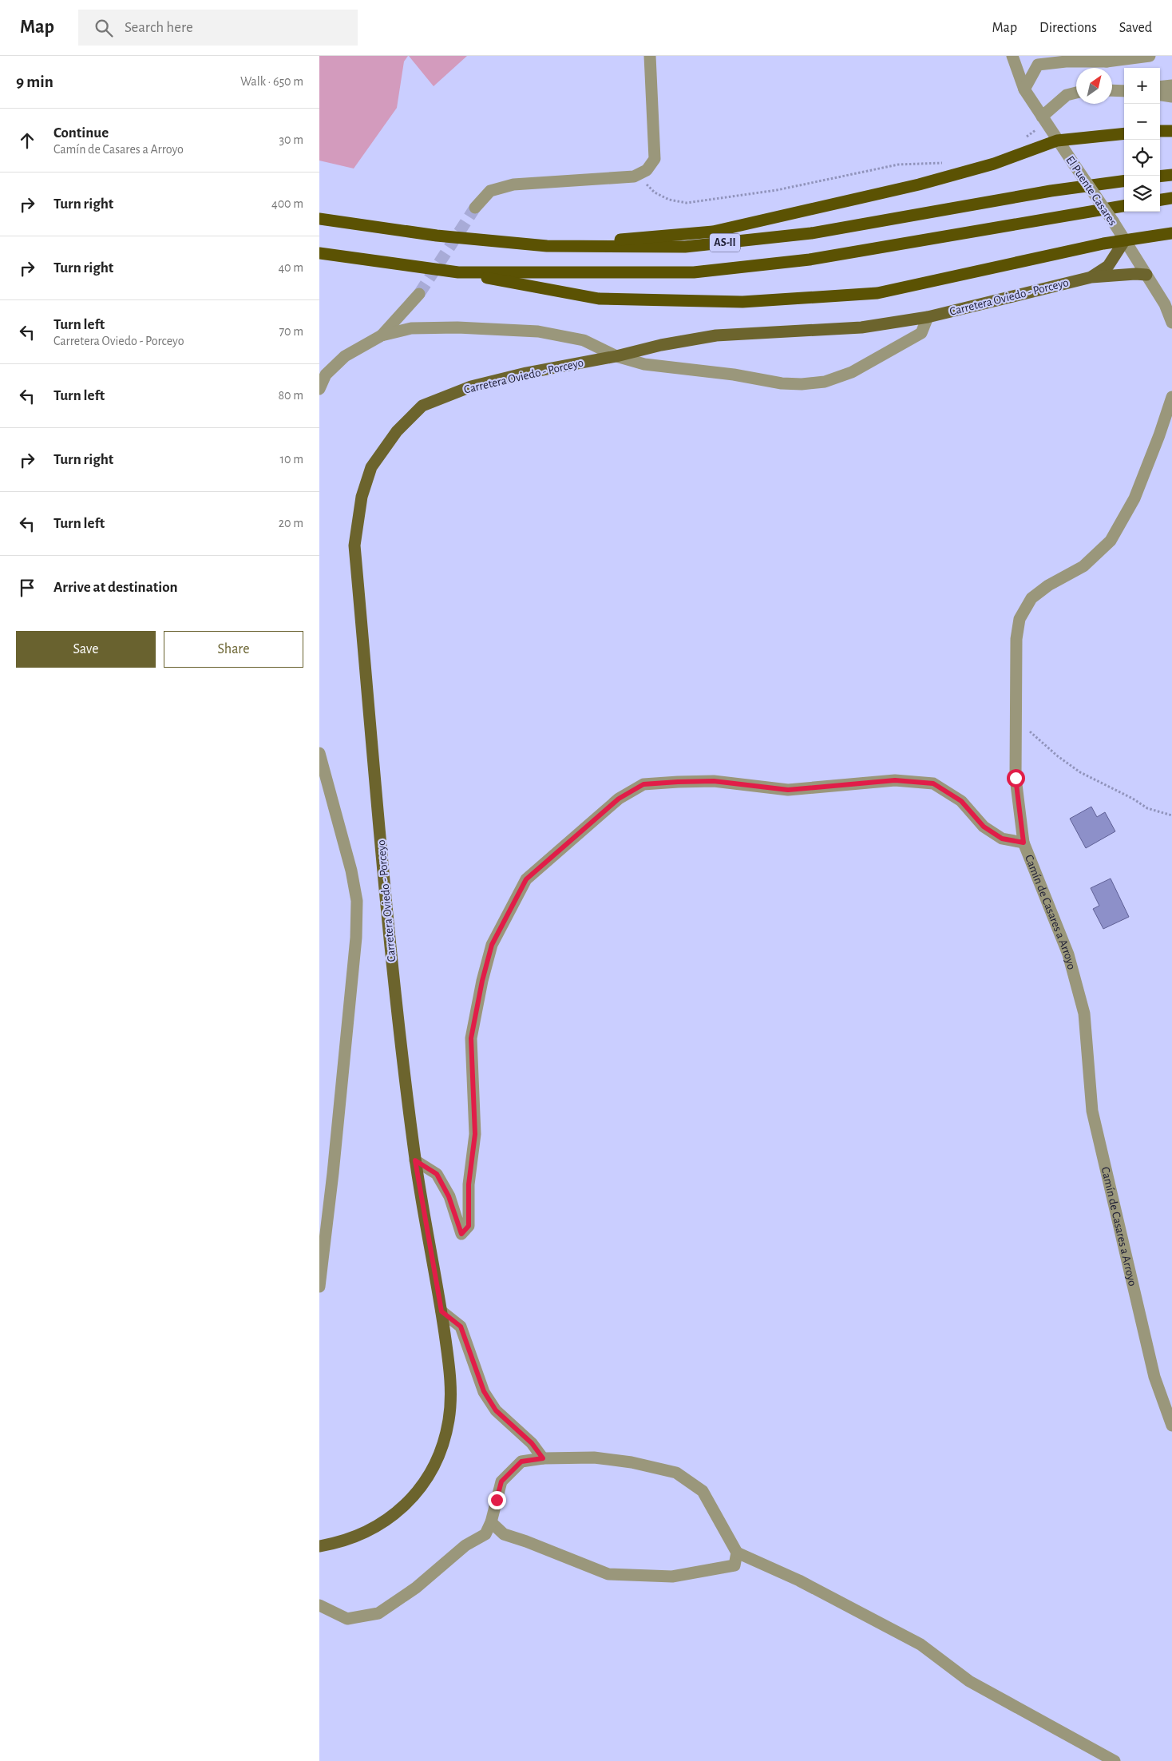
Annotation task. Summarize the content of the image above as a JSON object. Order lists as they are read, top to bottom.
{
  "streets": {
    "highway": ["AS-II"],
    "main road": ["Carretera Oviedo - Porceyo"],
    "street": ["El Puente Casares", "Camín de Casares a Arroyo"]
  },
  "crossings": [
    ["El Puente Casares", "Carretera Oviedo - Porceyo"]
  ],
  "north": "top right",
  "page": {
    "header": "Map",
    "search": "Search here",
    "nav": ["Map", "Directions", "Saved"],
    "heading": ["9 min", "Walk · 650 m"],
    "map_buttons": ["+", "−"],
    "list": [
      ["Continue", "Camín de Casares a Arroyo", "30 m"],
      ["Turn right", "400 m"],
      ["Turn right", "40 m"],
      ["Turn left", "Carretera Oviedo - Porceyo", "70 m"],
      ["Turn left", "80 m"],
      ["Turn right", "10 m"],
      ["Turn left", "20 m"],
      "Arrive at destination"
    ],
    "buttons": ["Save", "Share"]
  }
}
